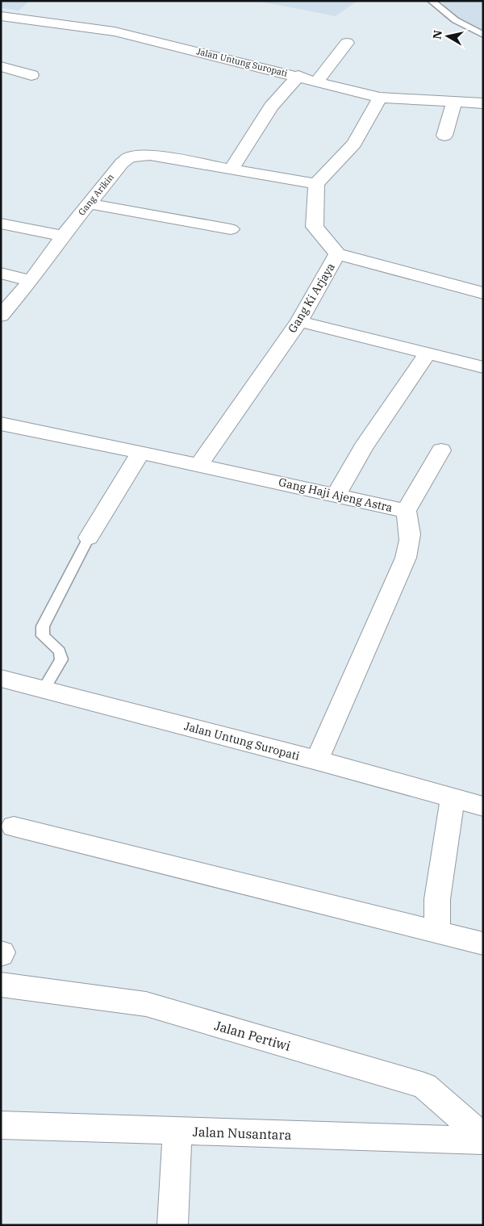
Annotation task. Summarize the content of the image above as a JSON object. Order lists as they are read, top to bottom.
{
  "streets": {
    "street": [
      "Jalan Untung Suropati",
      "Gang Arikin",
      "Gang Ki Arjaya",
      "Gang Haji Ajeng Astra",
      "Jalan Pertiwi",
      "Jalan Nusantara"
    ]
  },
  "crossings": [
    ["Jalan Untung Suropati", "Gang Haji Ajeng Astra"],
    ["Gang Ki Arjaya", "Gang Haji Ajeng Astra"]
  ],
  "north": "left"
}
